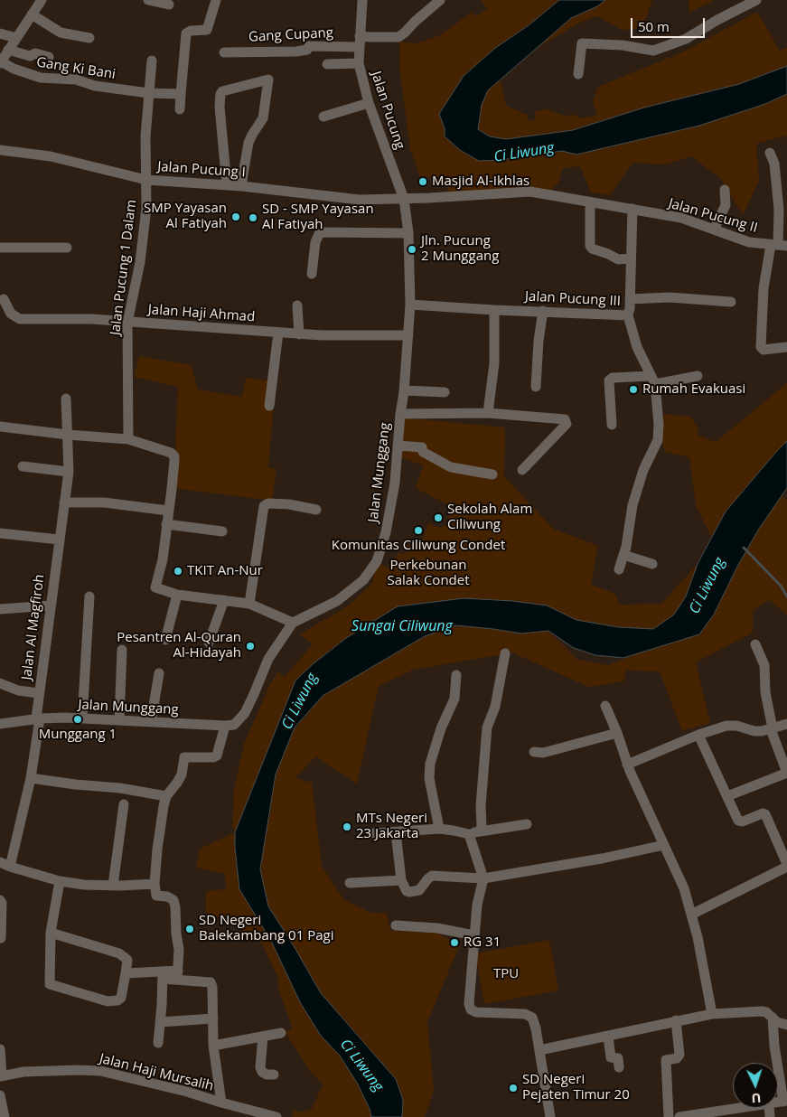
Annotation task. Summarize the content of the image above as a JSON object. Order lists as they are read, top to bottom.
{
  "streets": {
    "street": [
      "Gang Cupang",
      "Gang Ki Bani",
      "Jalan Pucung",
      "Jalan Pucung I",
      "Jalan Pucung II",
      "Jalan Pucung 1 Dalam",
      "Jalan Pucung III",
      "Jalan Haji Ahmad",
      "Jalan Munggang",
      "Jalan Al Magfiroh",
      "Jalan Haji Mursalih"
    ]
  },
  "crossings": [
    ["Gang Cupang", "Jalan Pucung"],
    ["Gang Ki Bani", "Jalan Pucung 1 Dalam"],
    ["Jalan Pucung", "Jalan Pucung I"],
    ["Jalan Pucung", "Jalan Pucung II"],
    ["Jalan Pucung", "Jalan Munggang"],
    ["Jalan Pucung I", "Jalan Pucung II"],
    ["Jalan Pucung I", "Jalan Pucung 1 Dalam"],
    ["Jalan Pucung I", "Jalan Munggang"],
    ["Jalan Pucung II", "Jalan Munggang"],
    ["Jalan Pucung 1 Dalam", "Jalan Haji Ahmad"],
    ["Jalan Pucung III", "Jalan Munggang"],
    ["Jalan Haji Ahmad", "Jalan Munggang"],
    ["Jalan Munggang", "Jalan Al Magfiroh"]
  ],
  "water": ["Ci Liwung", "Sungai Ciliwung"],
  "parks": ["Perkebunan Salak Condet", "TPU"],
  "places": [
    "Masjid Al-Ikhlas",
    "SMP Yayasan Al Fatiyah",
    "SD - SMP Yayasan Al Fatiyah",
    "Jln. Pucung 2 Munggang",
    "Rumah Evakuasi",
    "Sekolah Alam Ciliwung",
    "Komunitas Ciliwung Condet",
    "TKIT An-Nur",
    "Pesantren Al-Quran Al-Hidayah",
    "Munggang 1",
    "MTs Negeri 23 Jakarta",
    "SD Negeri Balekambang 01 Pagi",
    "RG 31",
    "SD Negeri Pejaten Timur 20"
  ],
  "scale_bar": "50 m",
  "north": "bottom"
}
